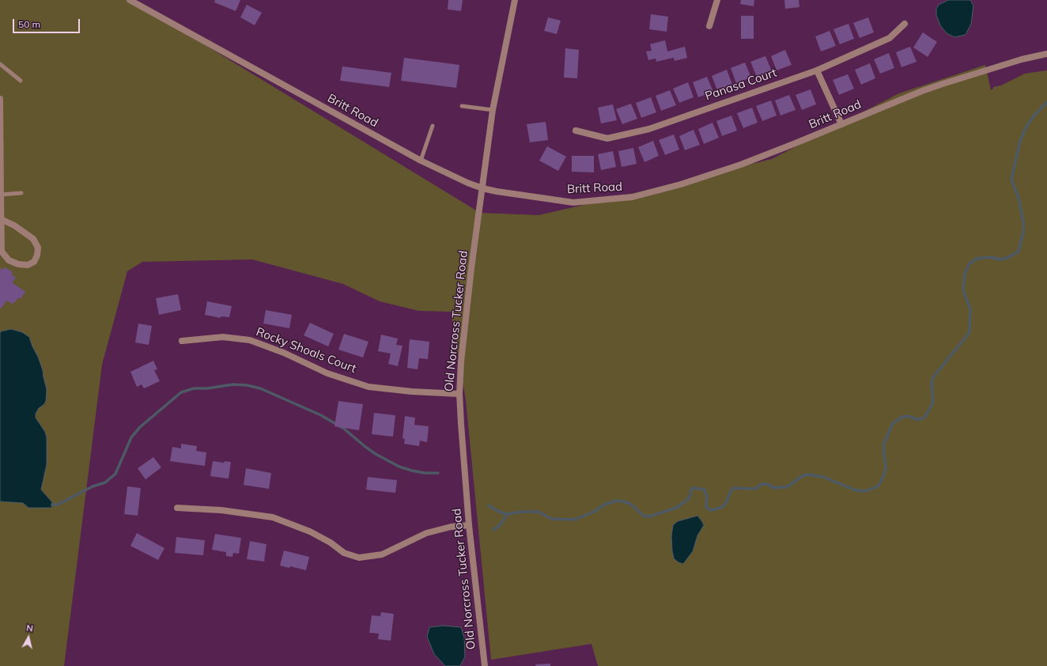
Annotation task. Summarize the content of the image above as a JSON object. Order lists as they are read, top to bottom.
{
  "streets": {
    "street": [
      "Panasa Court",
      "Britt Road",
      "Old Norcross Tucker Road",
      "Rocky Shoals Court"
    ]
  },
  "crossings": [
    ["Britt Road", "Old Norcross Tucker Road"],
    ["Old Norcross Tucker Road", "Rocky Shoals Court"]
  ],
  "scale_bar": "50 m",
  "north": "top"
}
